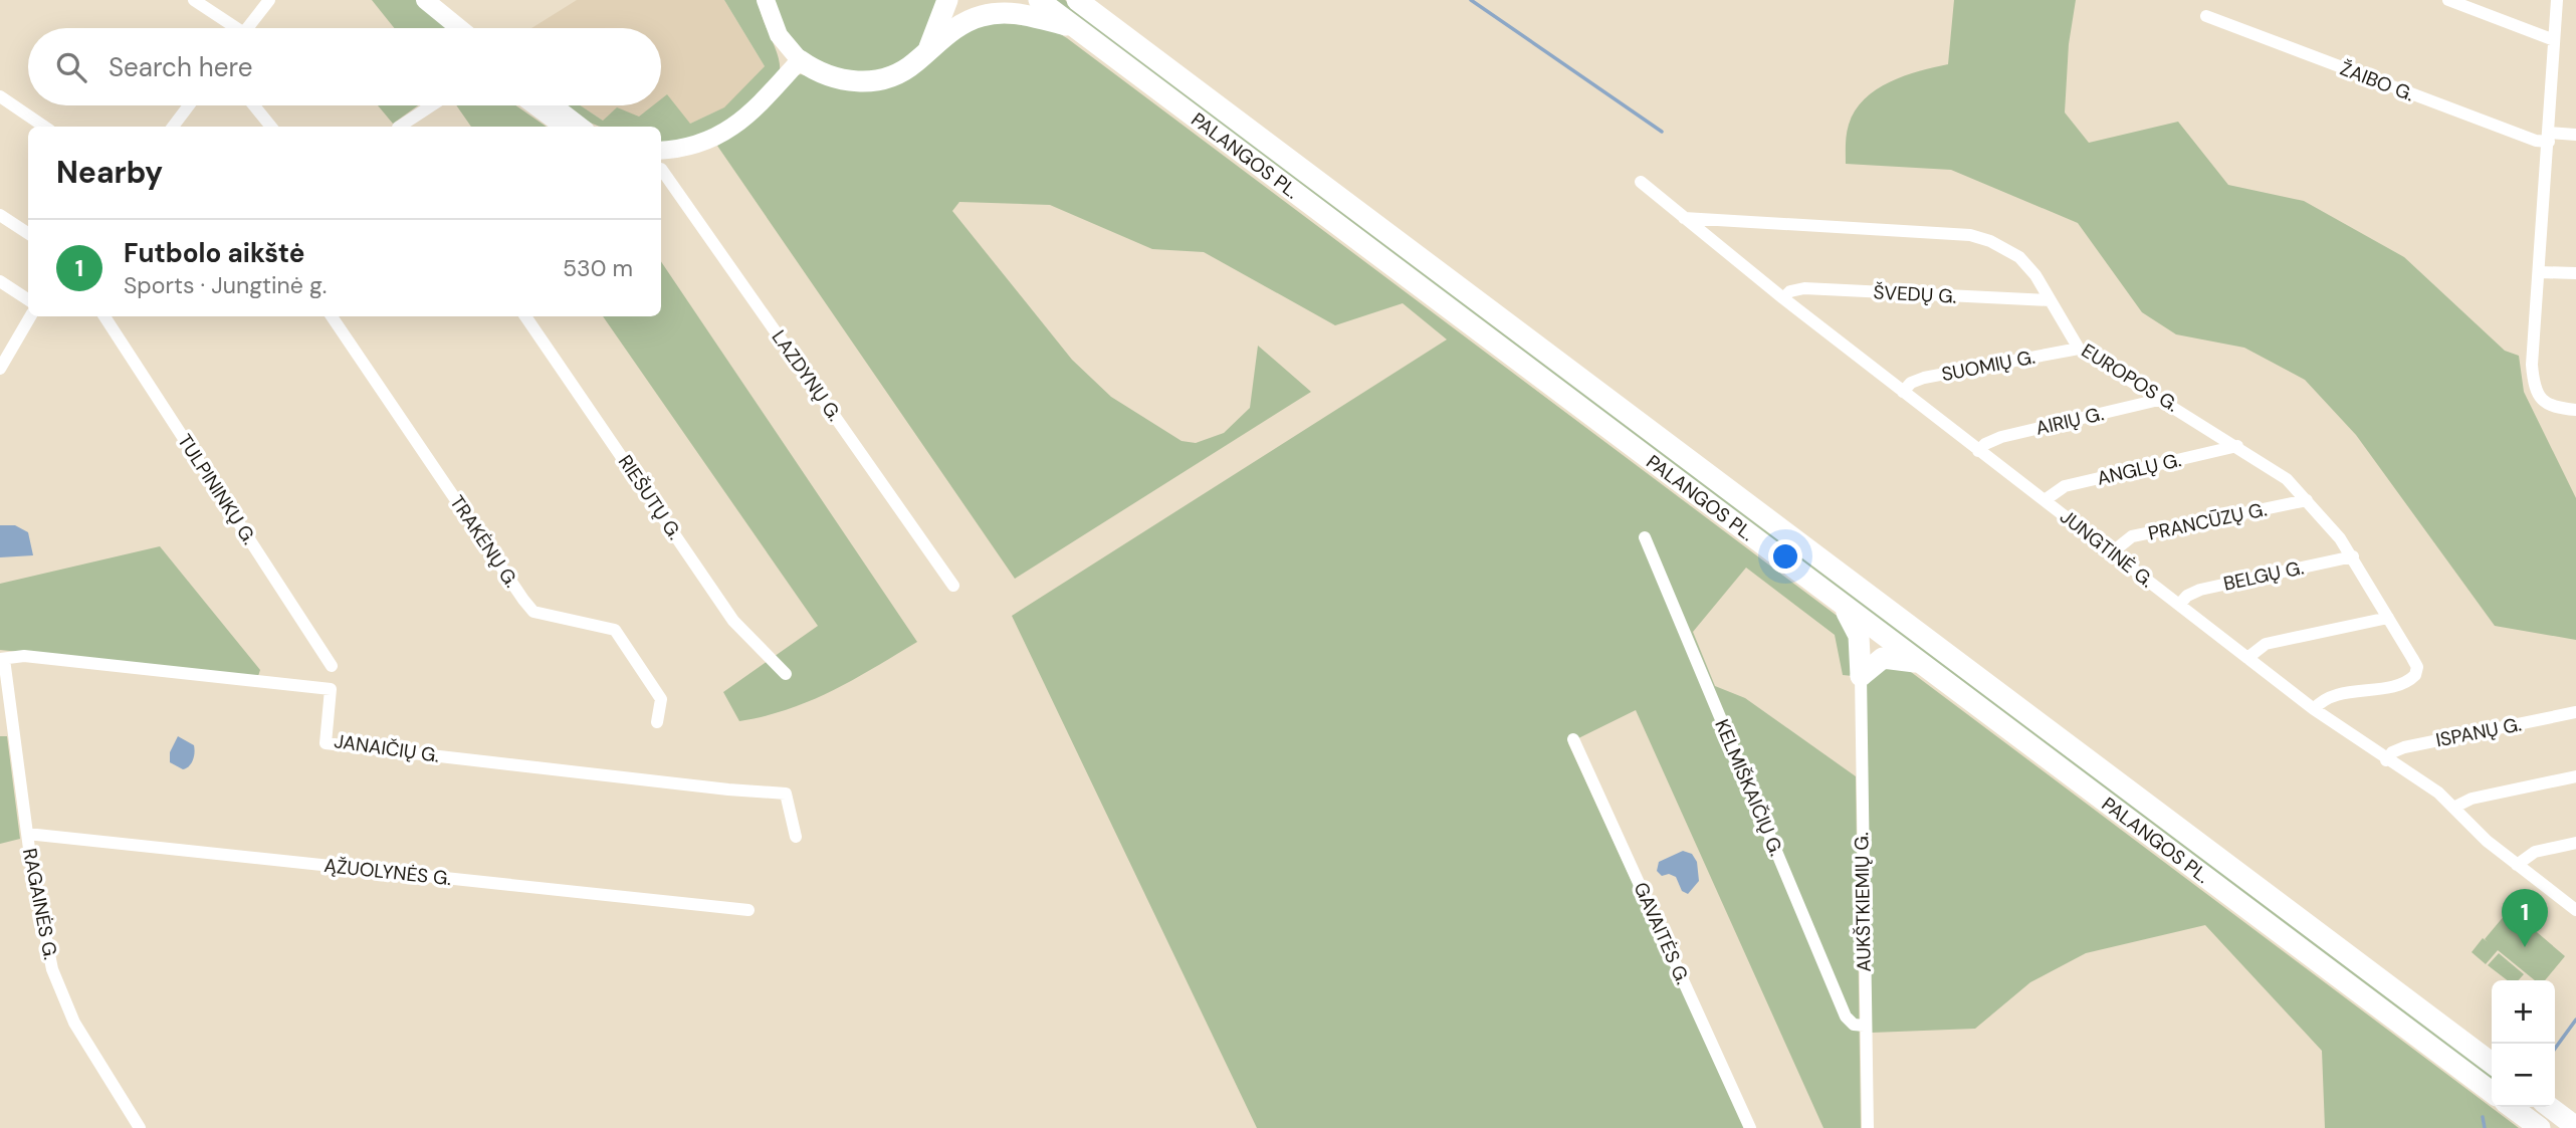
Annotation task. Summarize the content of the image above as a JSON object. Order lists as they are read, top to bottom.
{
  "streets": {
    "highway": ["PALANGOS PL."],
    "street": [
      "ŽAIBO G.",
      "ŠVEDŲ G.",
      "SUOMIŲ G.",
      "LAZDYNŲ G.",
      "EUROPOS G.",
      "AIRIŲ G.",
      "ANGLŲ G.",
      "TULPININKŲ G.",
      "RIEŠUTŲ G.",
      "PRANCŪZŲ G.",
      "TRAKĖNŲ G.",
      "JUNGTINĖ G.",
      "BELGŲ G.",
      "ISPANŲ G.",
      "JANAIČIŲ G.",
      "KELMIŠKAIČIŲ G.",
      "ĄŽUOLYNĖS G.",
      "AUKŠTKIEMIŲ G.",
      "RAGAINĖS G.",
      "GAVAITĖS G."
    ]
  },
  "crossings": [
    ["ŠVEDŲ G.", "EUROPOS G."],
    ["ŠVEDŲ G.", "JUNGTINĖ G."],
    ["SUOMIŲ G.", "EUROPOS G."],
    ["SUOMIŲ G.", "JUNGTINĖ G."],
    ["EUROPOS G.", "AIRIŲ G."],
    ["EUROPOS G.", "ANGLŲ G."],
    ["EUROPOS G.", "PRANCŪZŲ G."],
    ["EUROPOS G.", "JUNGTINĖ G."],
    ["EUROPOS G.", "BELGŲ G."],
    ["AIRIŲ G.", "JUNGTINĖ G."],
    ["ANGLŲ G.", "JUNGTINĖ G."],
    ["PRANCŪZŲ G.", "JUNGTINĖ G."],
    ["JUNGTINĖ G.", "BELGŲ G."],
    ["JUNGTINĖ G.", "ISPANŲ G."],
    ["JANAIČIŲ G.", "RAGAINĖS G."],
    ["KELMIŠKAIČIŲ G.", "AUKŠTKIEMIŲ G."],
    ["ĄŽUOLYNĖS G.", "RAGAINĖS G."]
  ],
  "page": {
    "search": "Search here",
    "heading": "Nearby",
    "list": [
      {
        "mark": "1",
        "name": "Futbolo aikštė",
        "note": "Sports · Jungtinė g.",
        "value": "530 m"
      }
    ],
    "pins": "1",
    "map_buttons": ["+", "−"]
  }
}
